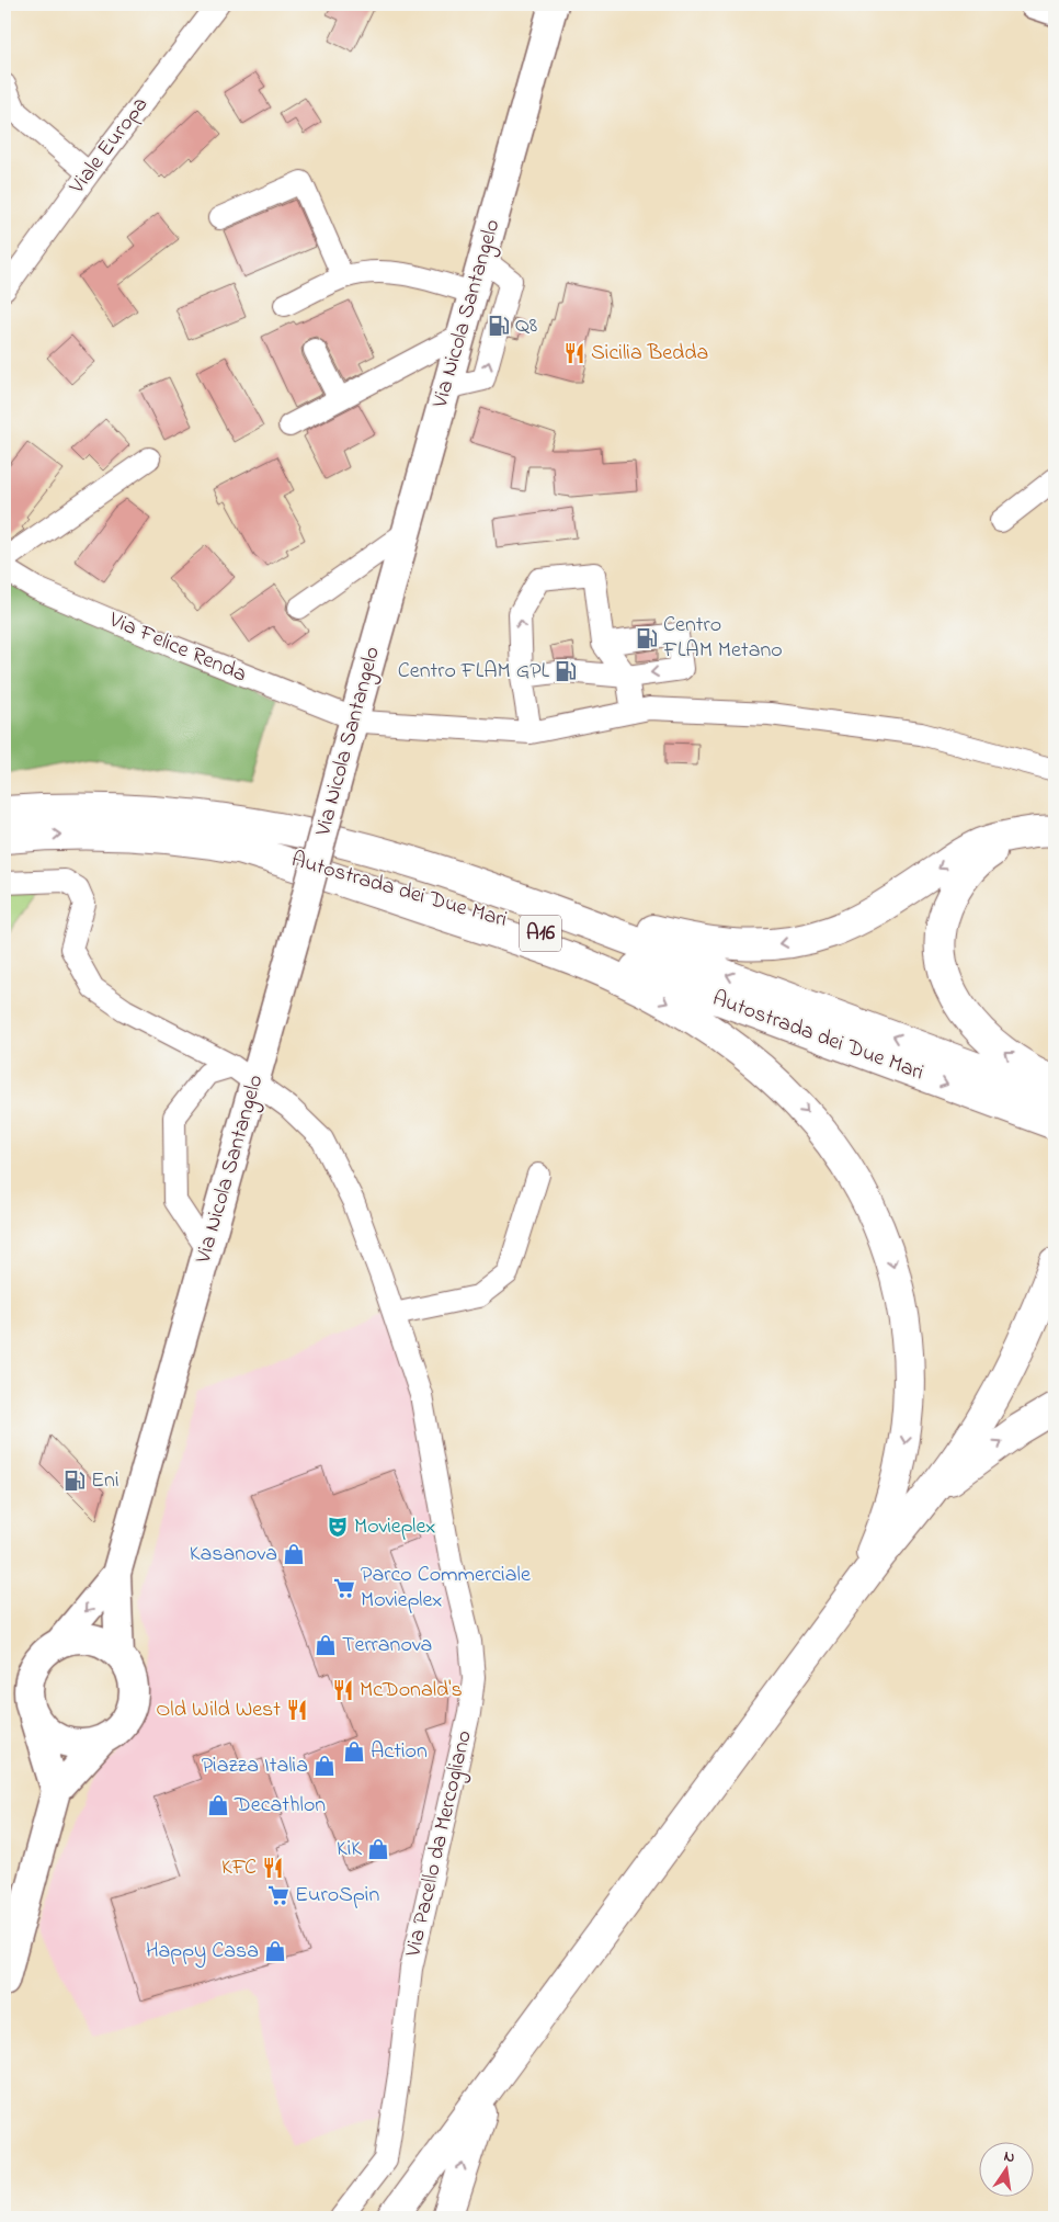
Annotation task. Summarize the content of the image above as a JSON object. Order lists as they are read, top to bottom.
{
  "streets": {
    "highway": ["Autostrada dei Due Mari", "A16"],
    "main road": ["Via Nicola Santangelo"],
    "street": ["Viale Europa", "Via Felice Renda", "Via Pacello da Mercogliano"]
  },
  "crossings": [
    ["Via Nicola Santangelo", "Via Felice Renda"],
    ["Via Nicola Santangelo", "Via Pacello da Mercogliano"]
  ],
  "places": {
    "fuel station": [
      "Q8",
      "Centro FLAM Metano",
      "Centro FLAM GPL",
      "Eni"
    ],
    "restaurant": [
      "Sicilia Bedda",
      "McDonald's",
      "Old Wild West",
      "KFC"
    ],
    "theatre": ["Movieplex"],
    "shop": [
      "Kasanova",
      "Terranova",
      "Action",
      "Piazza Italia",
      "Decathlon",
      "KiK",
      "Happy Casa"
    ],
    "supermarket": ["Parco Commerciale Movieplex", "EuroSpin"]
  },
  "north": "top"
}
